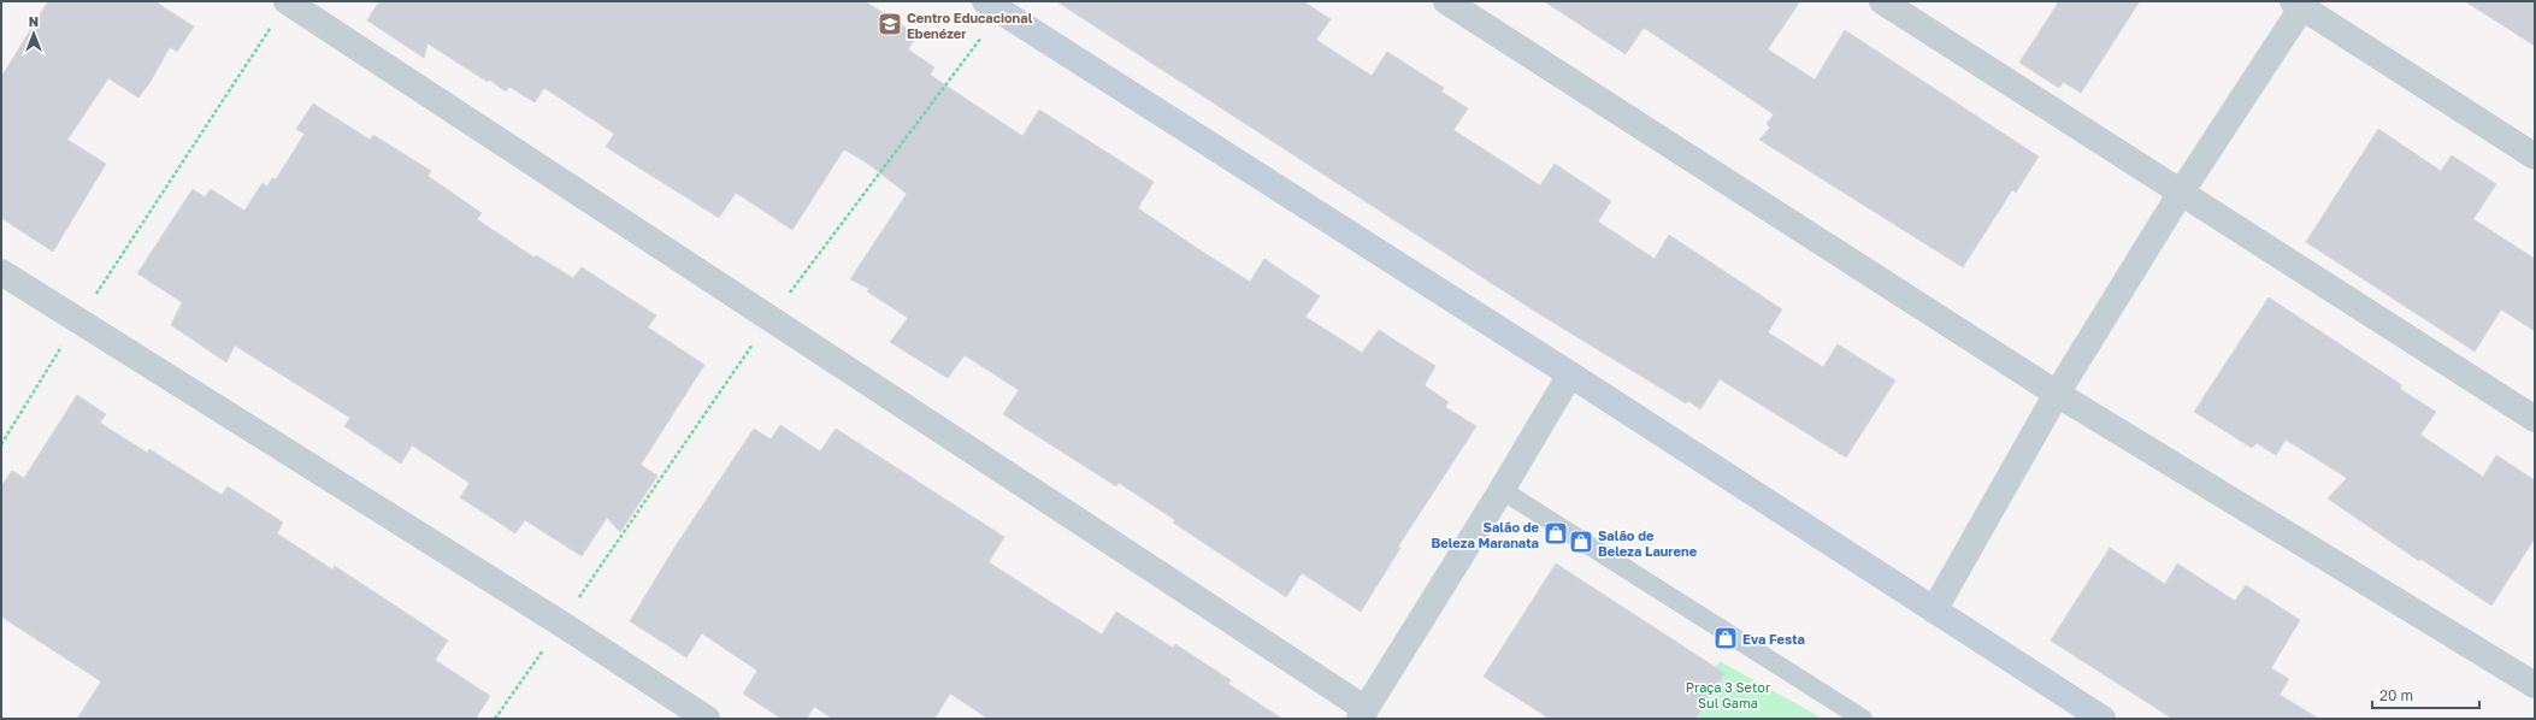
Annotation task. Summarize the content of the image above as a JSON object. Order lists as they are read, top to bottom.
{
  "parks": ["Praça 3 Setor Sul Gama"],
  "places": {
    "school or university": ["Centro Educacional Ebenézer"],
    "shop": ["Salão de Beleza Maranata", "Salão de Beleza Laurene", "Eva Festa"]
  },
  "scale_bar": "20 m",
  "north": "top"
}
